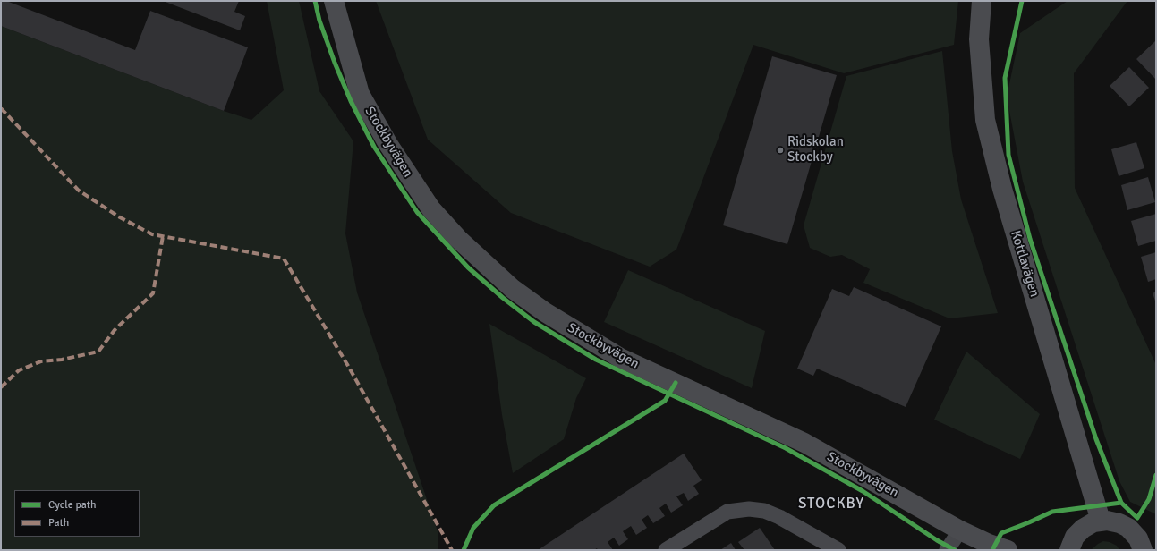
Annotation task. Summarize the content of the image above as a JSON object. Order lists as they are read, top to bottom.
{
  "streets": {
    "street": ["Stockbyvägen", "Kottlavägen"]
  },
  "districts": ["STOCKBY"],
  "places": ["Ridskolan Stockby"],
  "legend": ["Cycle path", "Path"]
}
